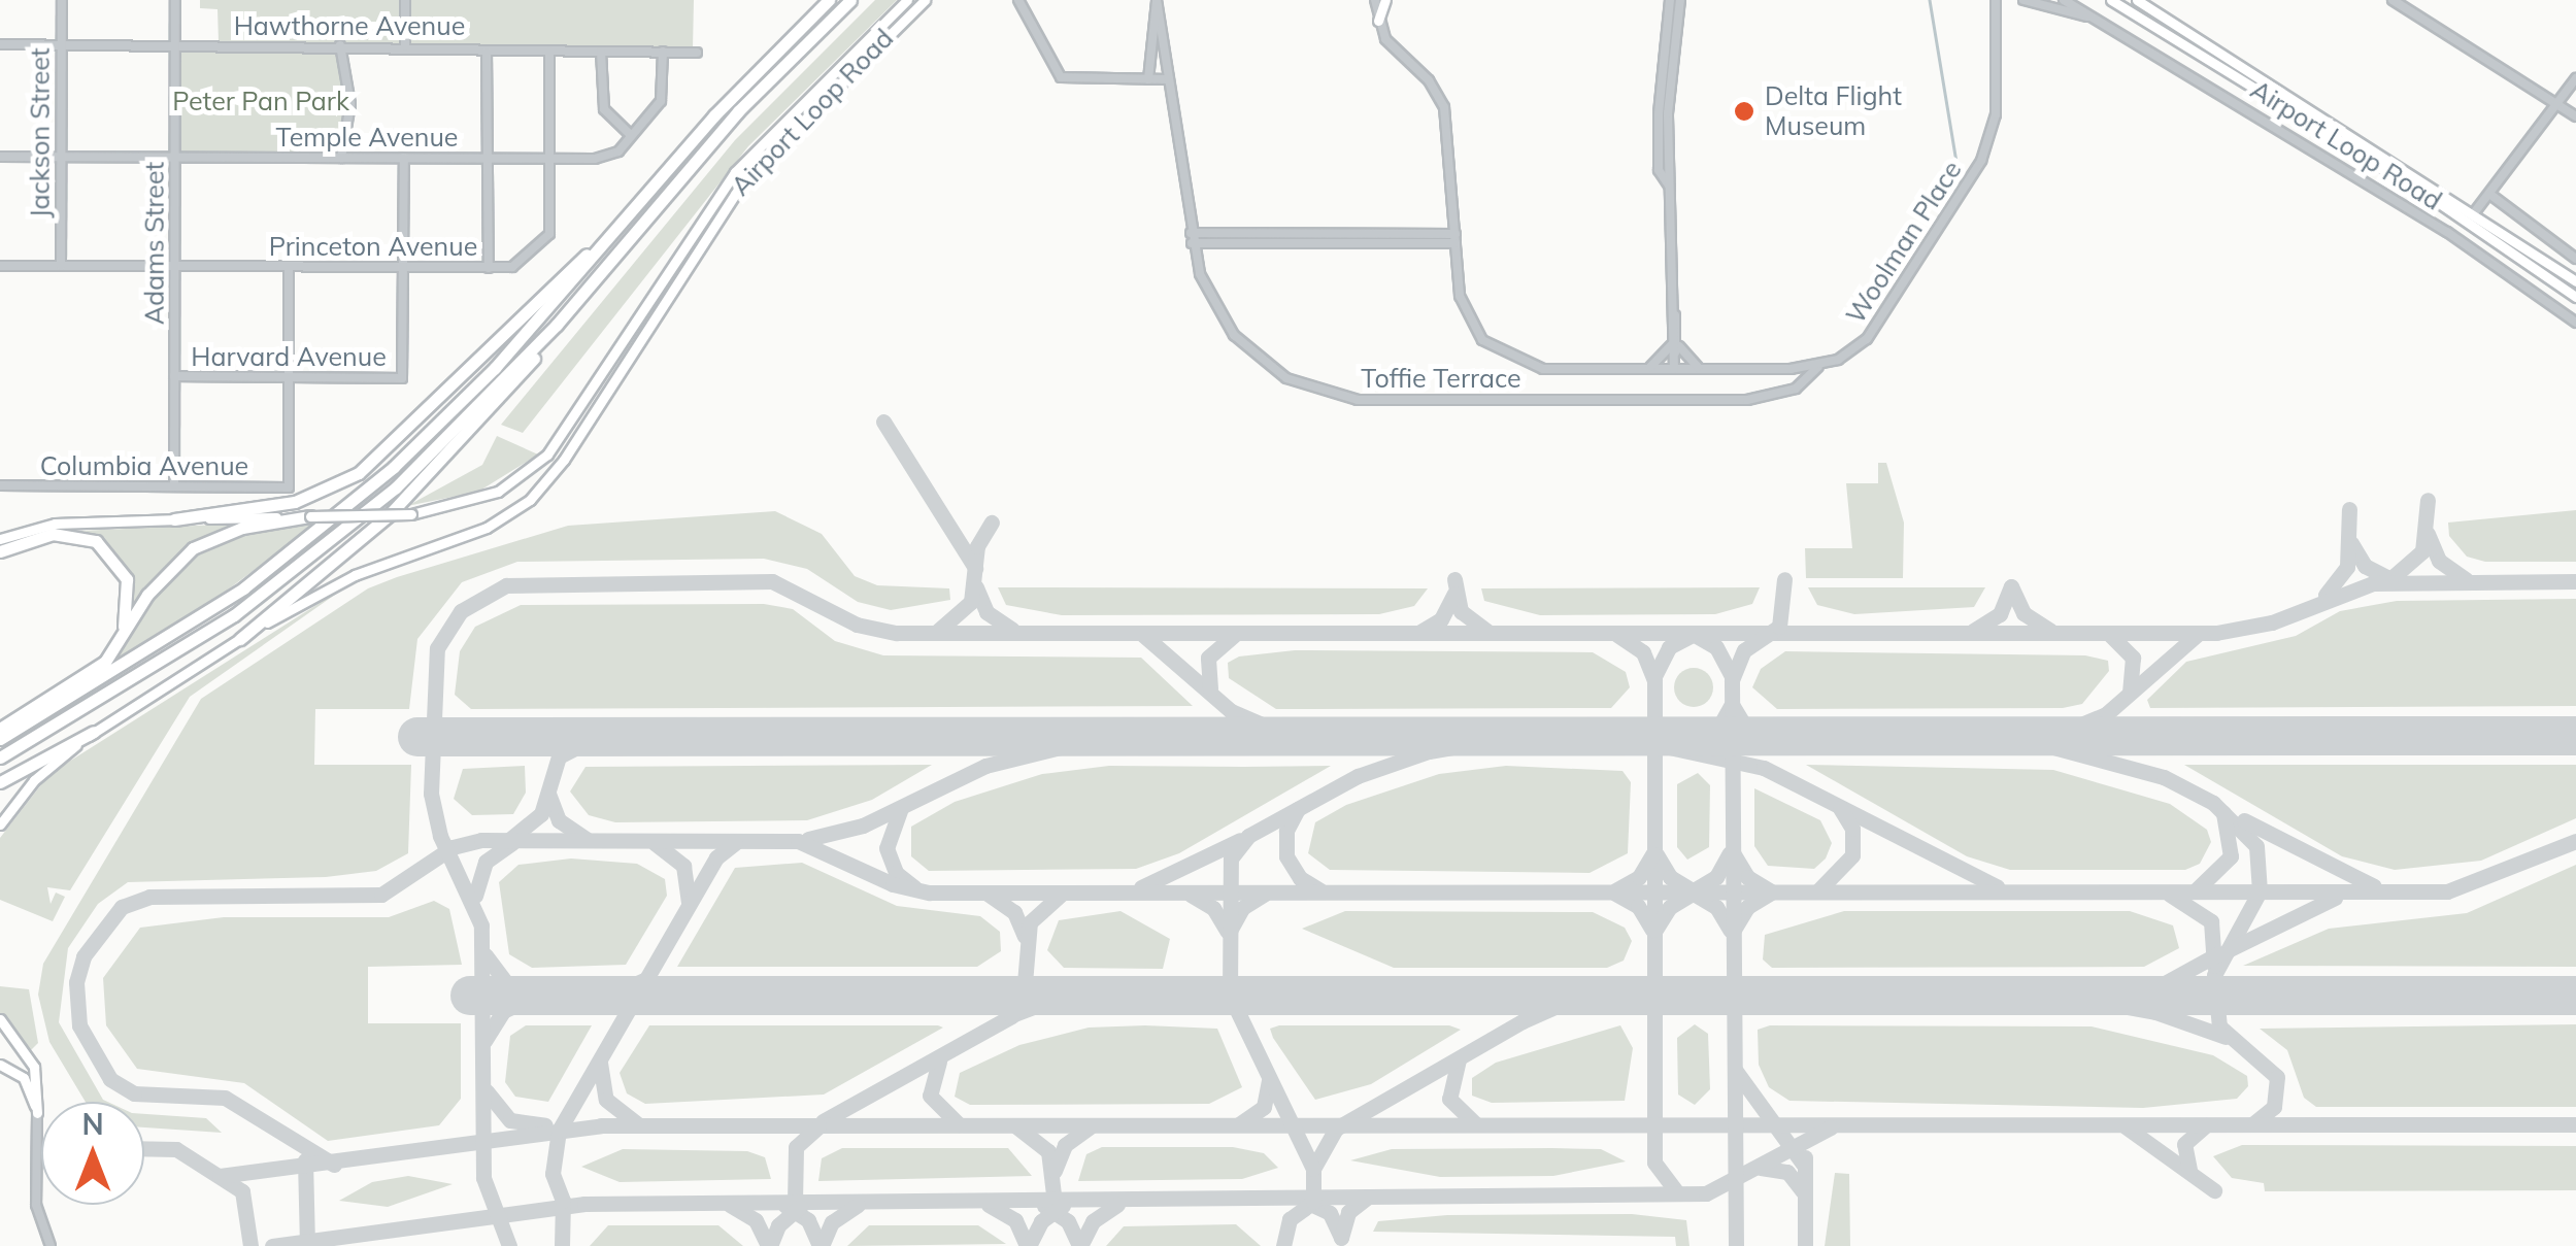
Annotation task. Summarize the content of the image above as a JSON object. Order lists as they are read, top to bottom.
{
  "streets": {
    "main road": ["Airport Loop Road"],
    "street": [
      "Hawthorne Avenue",
      "Jackson Street",
      "Temple Avenue",
      "Woolman Place",
      "Adams Street",
      "Princeton Avenue",
      "Harvard Avenue",
      "Toffie Terrace",
      "Columbia Avenue"
    ]
  },
  "crossings": [
    ["Hawthorne Avenue", "Jackson Street"],
    ["Hawthorne Avenue", "Temple Avenue"],
    ["Hawthorne Avenue", "Adams Street"],
    ["Hawthorne Avenue", "Princeton Avenue"],
    ["Jackson Street", "Temple Avenue"],
    ["Jackson Street", "Princeton Avenue"],
    ["Temple Avenue", "Adams Street"],
    ["Temple Avenue", "Princeton Avenue"],
    ["Woolman Place", "Toffie Terrace"],
    ["Adams Street", "Princeton Avenue"],
    ["Adams Street", "Harvard Avenue"],
    ["Adams Street", "Columbia Avenue"],
    ["Princeton Avenue", "Harvard Avenue"],
    ["Harvard Avenue", "Columbia Avenue"]
  ],
  "parks": ["Peter Pan Park"],
  "places": ["Delta Flight Museum"],
  "north": "top"
}
